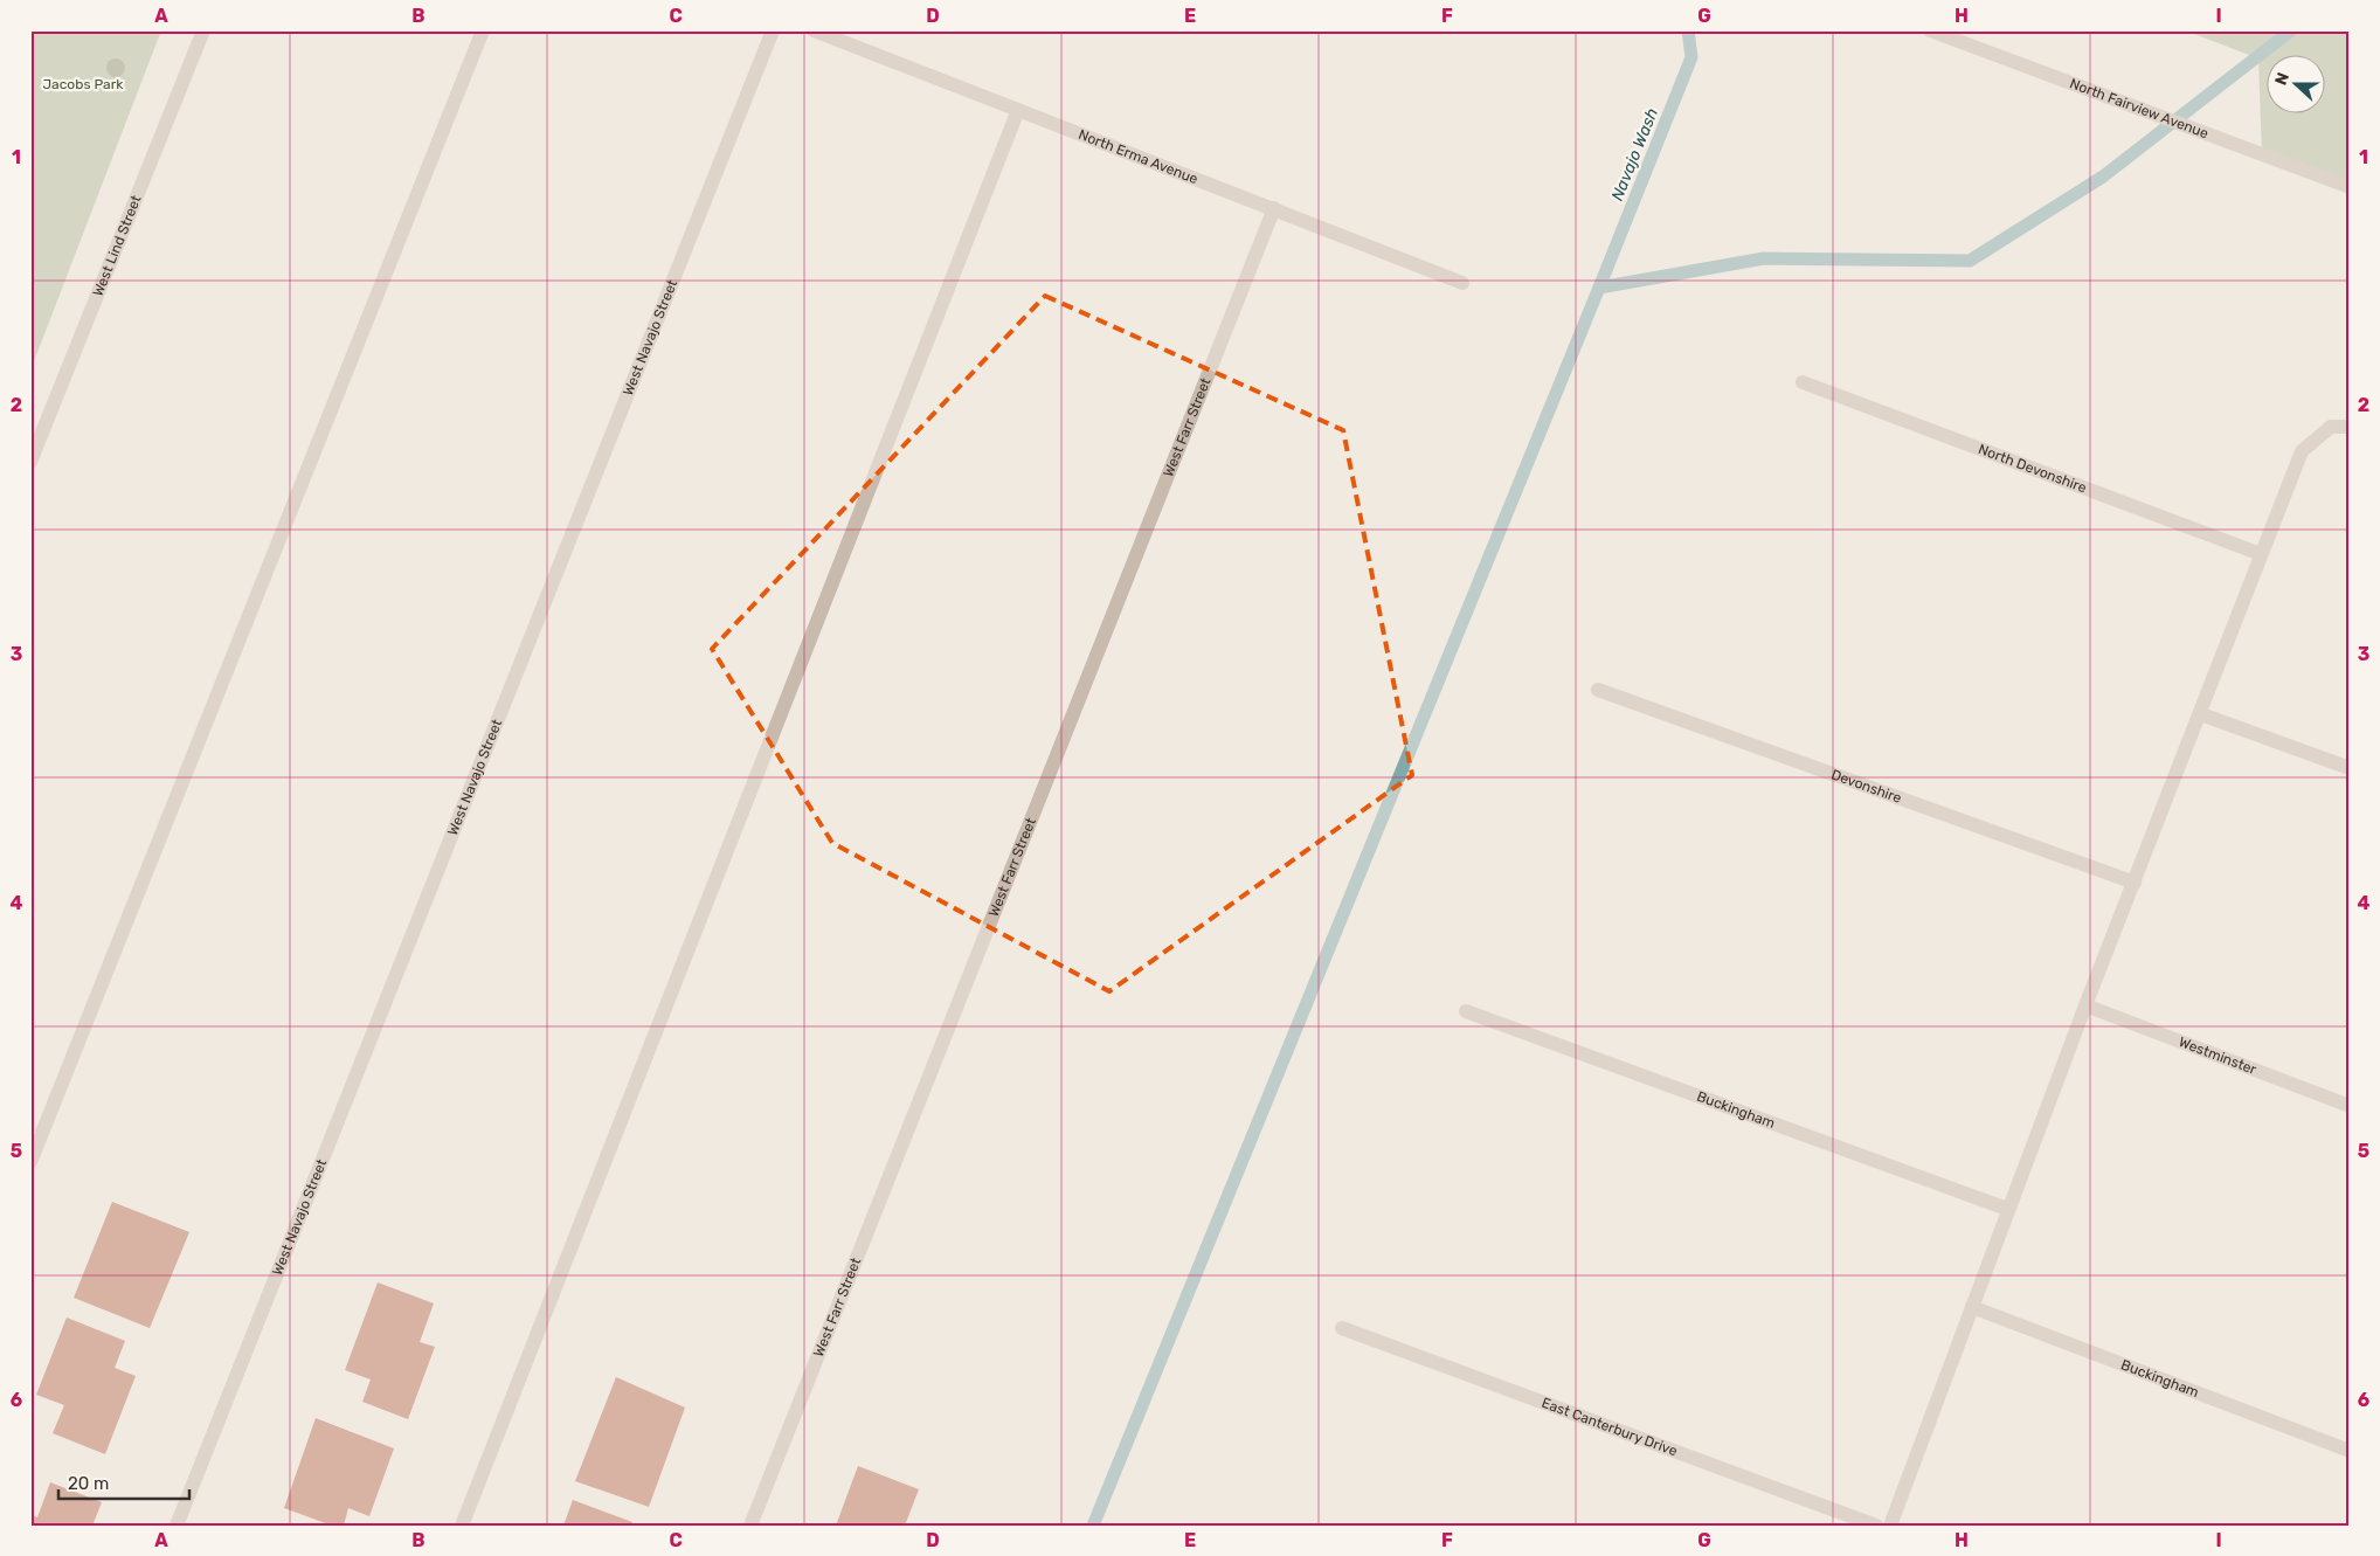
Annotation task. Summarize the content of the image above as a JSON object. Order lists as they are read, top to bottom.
{
  "streets": {
    "street": [
      "North Fairview Avenue",
      "North Erma Avenue",
      "West Lind Street",
      "West Navajo Street",
      "West Farr Street",
      "North Devonshire",
      "Devonshire",
      "Westminster",
      "Buckingham",
      "East Canterbury Drive"
    ]
  },
  "crossings": [
    ["North Erma Avenue", "West Farr Street"]
  ],
  "water": ["Navajo Wash"],
  "parks": ["Jacobs Park"],
  "scale_bar": "20 m",
  "north": "left",
  "grid": {
    "columns": [
      "A",
      "B",
      "C",
      "D",
      "E",
      "F",
      "G",
      "H",
      "I"
    ],
    "rows": [
      "1",
      "2",
      "3",
      "4",
      "5",
      "6"
    ]
  }
}
